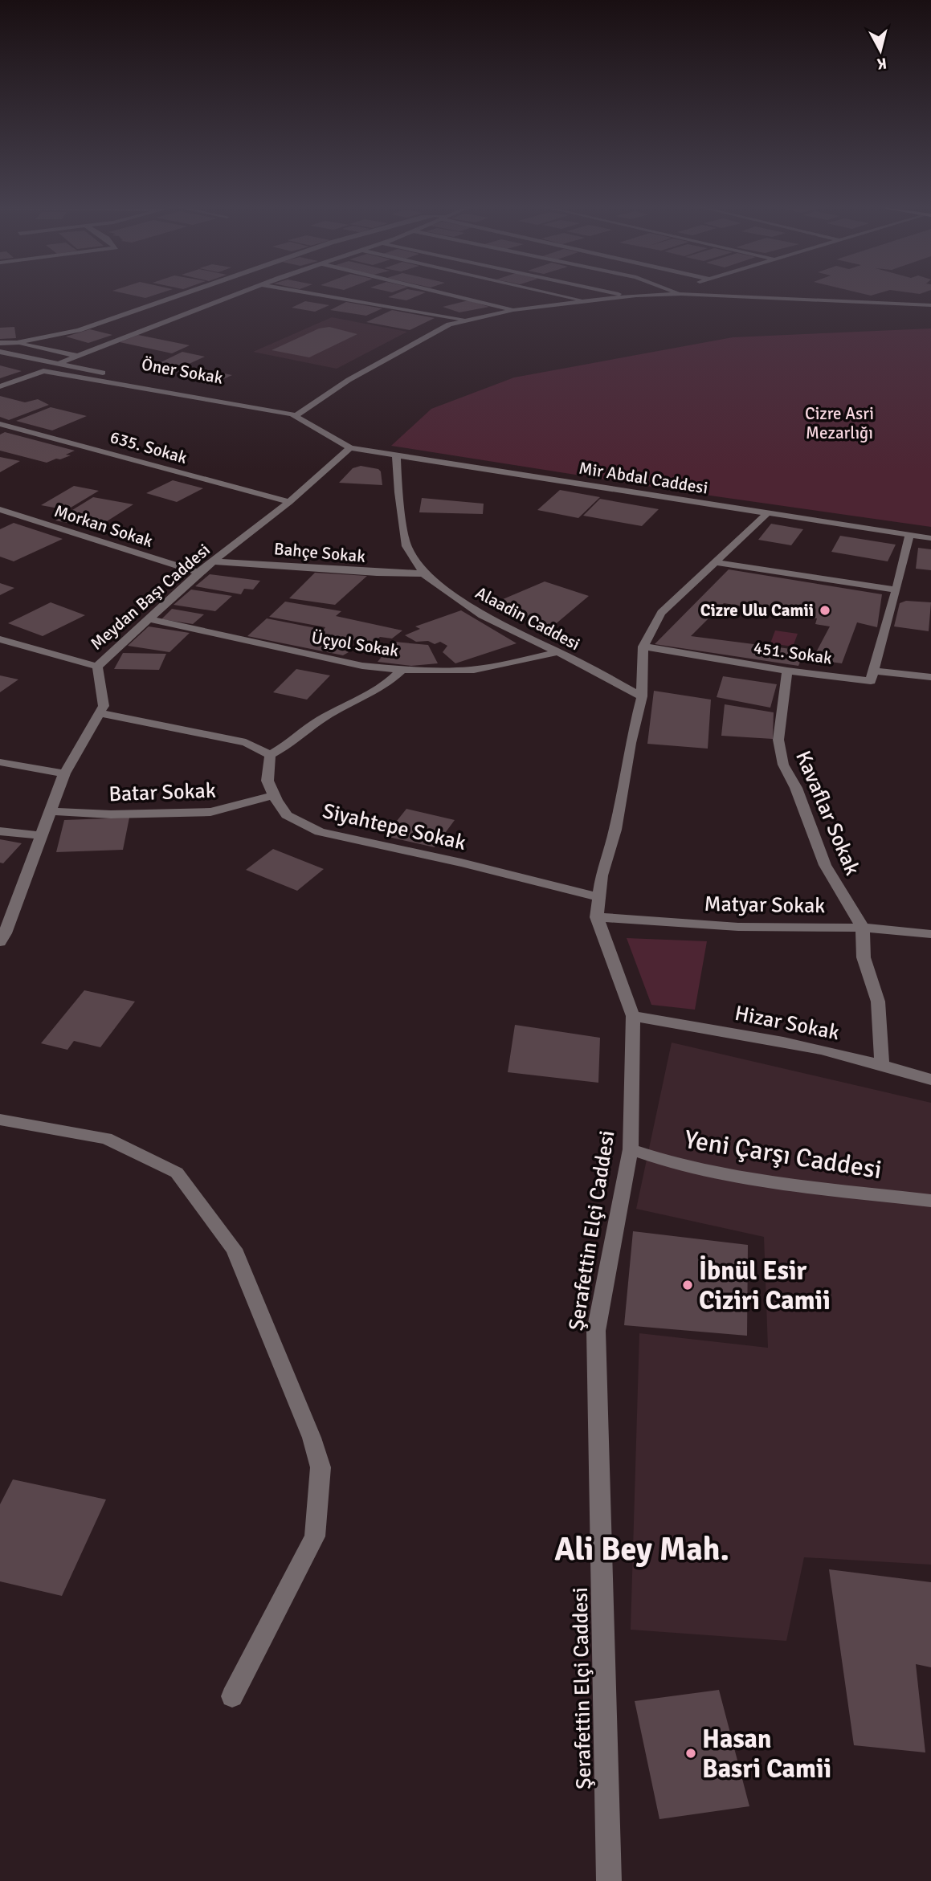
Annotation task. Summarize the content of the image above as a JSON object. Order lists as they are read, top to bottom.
{
  "streets": {
    "street": [
      "Öner Sokak",
      "635. Sokak",
      "Mir Abdal Caddesi",
      "Morkan Sokak",
      "Bahçe Sokak",
      "Meydan Başı Caddesi",
      "Alaadin Caddesi",
      "Üçyol Sokak",
      "451. Sokak",
      "Batar Sokak",
      "Kavaflar Sokak",
      "Siyahtepe Sokak",
      "Matyar Sokak",
      "Hizar Sokak",
      "Yeni Çarşı Caddesi",
      "Şerafettin Elçi Caddesi"
    ]
  },
  "crossings": [
    ["Öner Sokak", "Mir Abdal Caddesi"],
    ["Öner Sokak", "Meydan Başı Caddesi"],
    ["635. Sokak", "Meydan Başı Caddesi"],
    ["Mir Abdal Caddesi", "Meydan Başı Caddesi"],
    ["Mir Abdal Caddesi", "Alaadin Caddesi"],
    ["Mir Abdal Caddesi", "Şerafettin Elçi Caddesi"],
    ["Morkan Sokak", "Meydan Başı Caddesi"],
    ["Bahçe Sokak", "Meydan Başı Caddesi"],
    ["Bahçe Sokak", "Alaadin Caddesi"],
    ["Meydan Başı Caddesi", "Üçyol Sokak"],
    ["Meydan Başı Caddesi", "Batar Sokak"],
    ["Alaadin Caddesi", "Üçyol Sokak"],
    ["Alaadin Caddesi", "Şerafettin Elçi Caddesi"],
    ["451. Sokak", "Kavaflar Sokak"],
    ["451. Sokak", "Şerafettin Elçi Caddesi"],
    ["Batar Sokak", "Siyahtepe Sokak"],
    ["Kavaflar Sokak", "Matyar Sokak"],
    ["Kavaflar Sokak", "Hizar Sokak"],
    ["Siyahtepe Sokak", "Şerafettin Elçi Caddesi"],
    ["Matyar Sokak", "Şerafettin Elçi Caddesi"],
    ["Hizar Sokak", "Şerafettin Elçi Caddesi"],
    ["Yeni Çarşı Caddesi", "Şerafettin Elçi Caddesi"]
  ],
  "districts": ["Ali Bey Mah."],
  "parks": ["Cizre Asri Mezarlığı"],
  "places": ["Cizre Ulu Camii", "İbnül Esir Ciziri Camii", "Hasan Basri Camii"],
  "north": "bottom"
}
